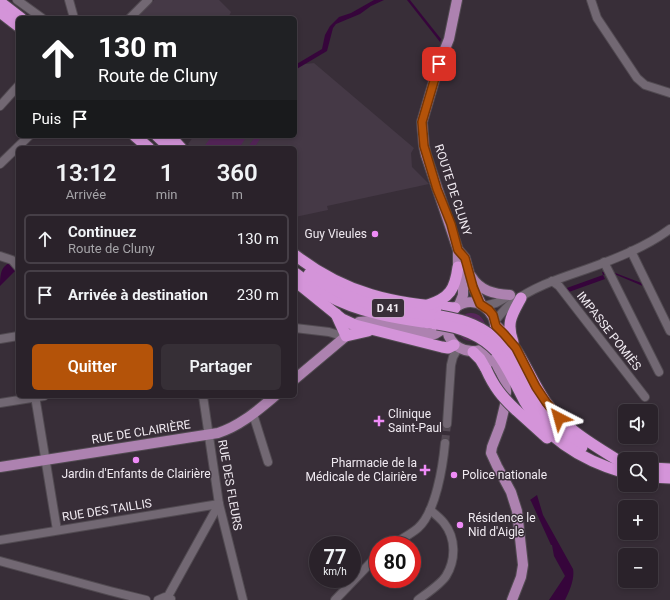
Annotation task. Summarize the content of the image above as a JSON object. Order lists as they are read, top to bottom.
{
  "streets": {
    "highway": ["D 41"],
    "main road": ["ROUTE DE CLUNY", "RUE DE CLAIRIÈRE"],
    "street": ["IMPASSE POMIÈS", "RUE DES FLEURS", "RUE DES TAILLIS"]
  },
  "crossings": [
    ["ROUTE DE CLUNY", "D 41"],
    ["RUE DE CLAIRIÈRE", "RUE DES FLEURS"],
    ["RUE DES FLEURS", "RUE DES TAILLIS"]
  ],
  "places": {
    "other": [
      "Guy Vieules",
      "Jardin d'Enfants de Clairière",
      "Police nationale",
      "Résidence le Nid d'Aigle"
    ],
    "health": ["Clinique Saint-Paul", "Pharmacie de la Médicale de Clairière"]
  },
  "page": {
    "turn": ["130 m", "Route de Cluny"],
    "then": "Puis",
    "eta": [
      "13:12",
      "Arrivée",
      "1",
      "min",
      "360",
      "m"
    ],
    "list": [
      {
        "name": "Continuez",
        "note": "Route de Cluny",
        "value": "130 m"
      },
      {
        "name": "Arrivée à destination",
        "value": "230 m"
      }
    ],
    "buttons": ["Quitter", "Partager"],
    "map_buttons": ["+", "−"],
    "speed": "77 km/h",
    "limit": "80"
  }
}
